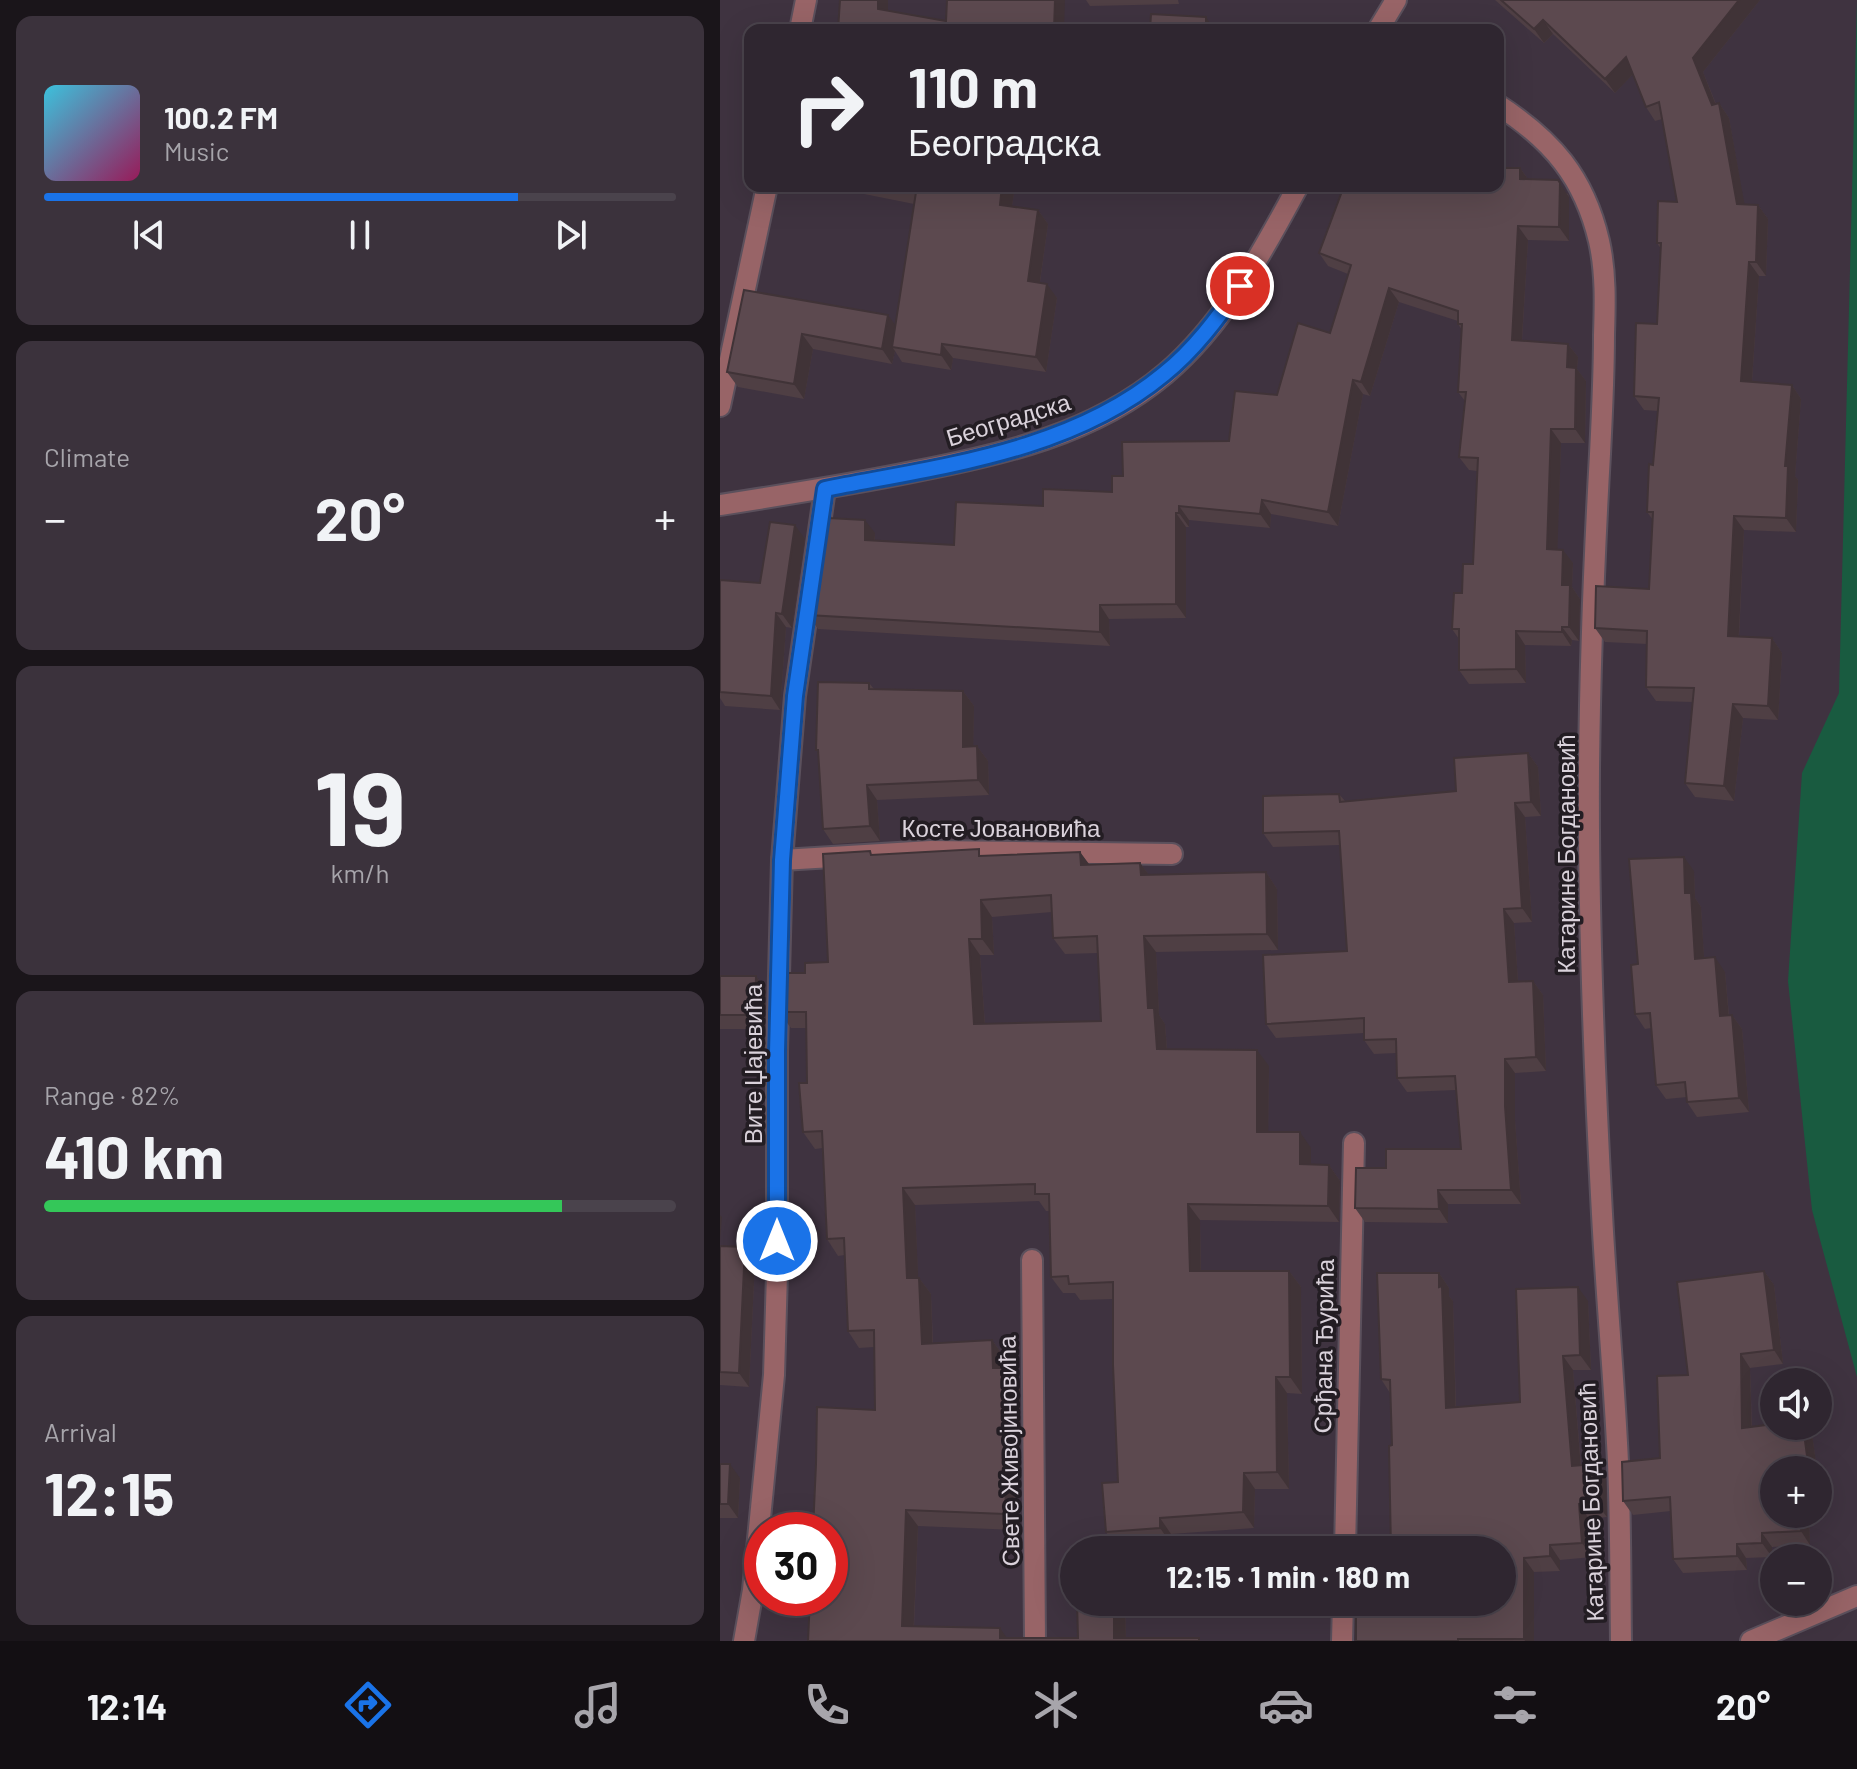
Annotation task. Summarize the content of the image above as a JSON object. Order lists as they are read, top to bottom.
{
  "streets": {
    "street": [
      "Београдска",
      "Косте Јовановића",
      "Катарине Богдановић",
      "Вите Џајевића",
      "Срђана Ђурића",
      "Свете Живојиновића"
    ]
  },
  "crossings": [
    ["Београдска", "Вите Џајевића"],
    ["Косте Јовановића", "Вите Џајевића"]
  ],
  "page": {
    "turn": ["110 m", "Београдска"],
    "song": ["100.2 FM", "Music"],
    "tile": [
      "Climate",
      ["19", "km/h"],
      ["Range · 82%", "410 km"],
      ["Arrival", "12:15"]
    ],
    "heat": ["−", "20°", "+"],
    "map_buttons": ["+", "−"],
    "limit": "30",
    "trip": "12:15 · 1 min · 180 m",
    "tabs": ["12:14", "20°"]
  }
}
